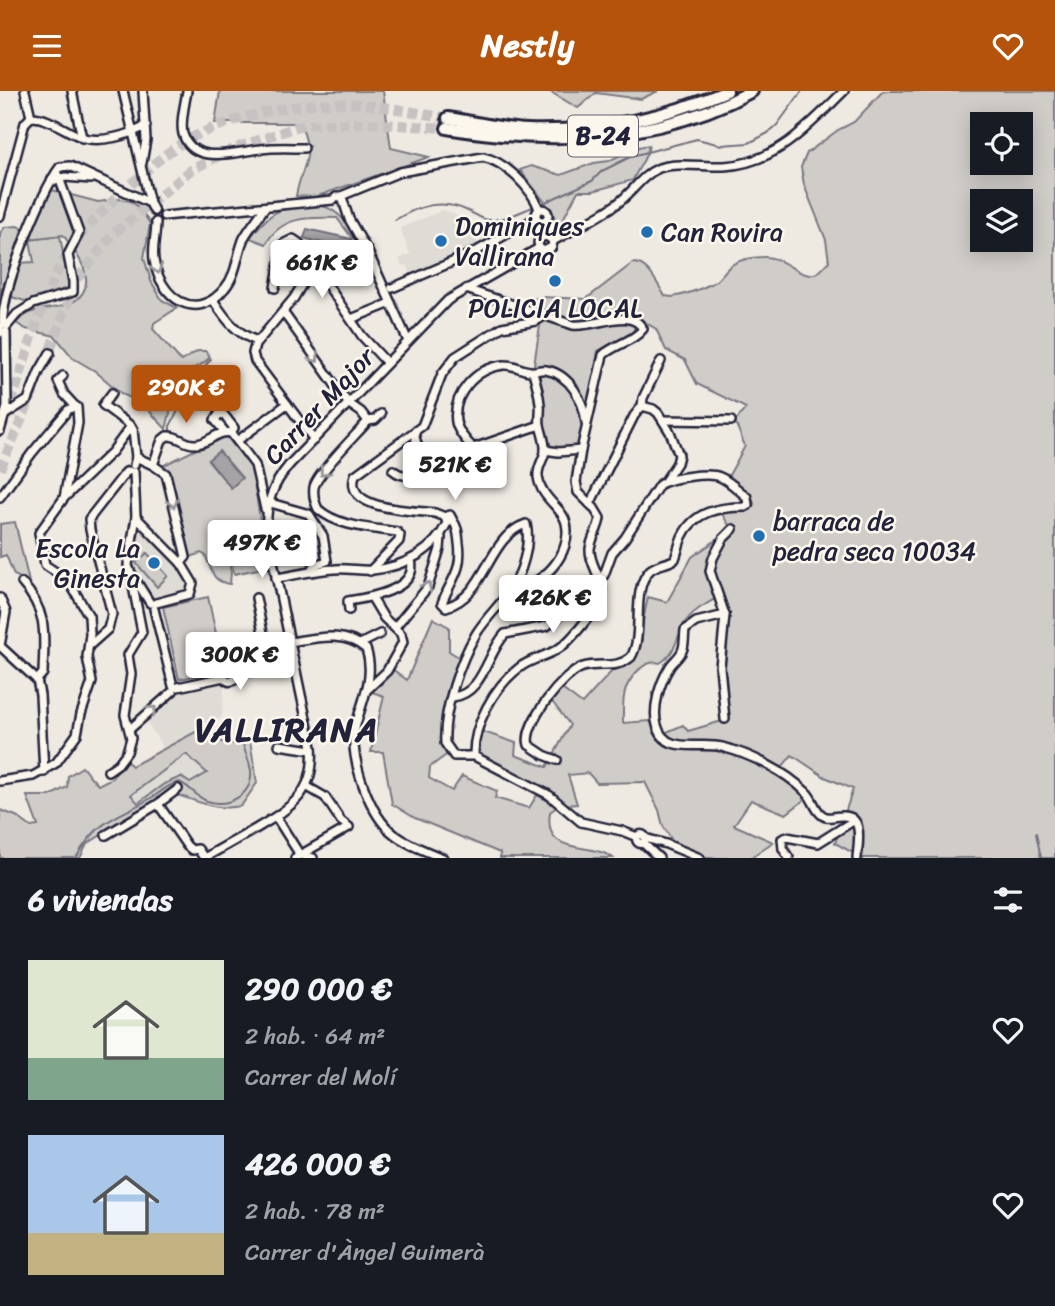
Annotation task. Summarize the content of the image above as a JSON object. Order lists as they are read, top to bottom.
{
  "streets": {
    "highway": ["B-24"],
    "street": ["Carrer Major"]
  },
  "districts": ["VALLIRANA"],
  "places": [
    "Can Rovira",
    "Dominiques Vallirana",
    "POLICIA LOCAL",
    "barraca de pedra seca 10034",
    "Escola La Ginesta"
  ],
  "page": {
    "header": "Nestly",
    "price": [
      "661K €",
      "290K €",
      "521K €",
      "497K €",
      "426K €",
      "300K €"
    ],
    "heading": "6 viviendas",
    "list": [
      {
        "name": "290 000 €",
        "note": "2 hab. · 64 m² · Carrer del Molí"
      },
      {
        "name": "426 000 €",
        "note": "2 hab. · 78 m² · Carrer d'Àngel Guimerà"
      }
    ]
  }
}
